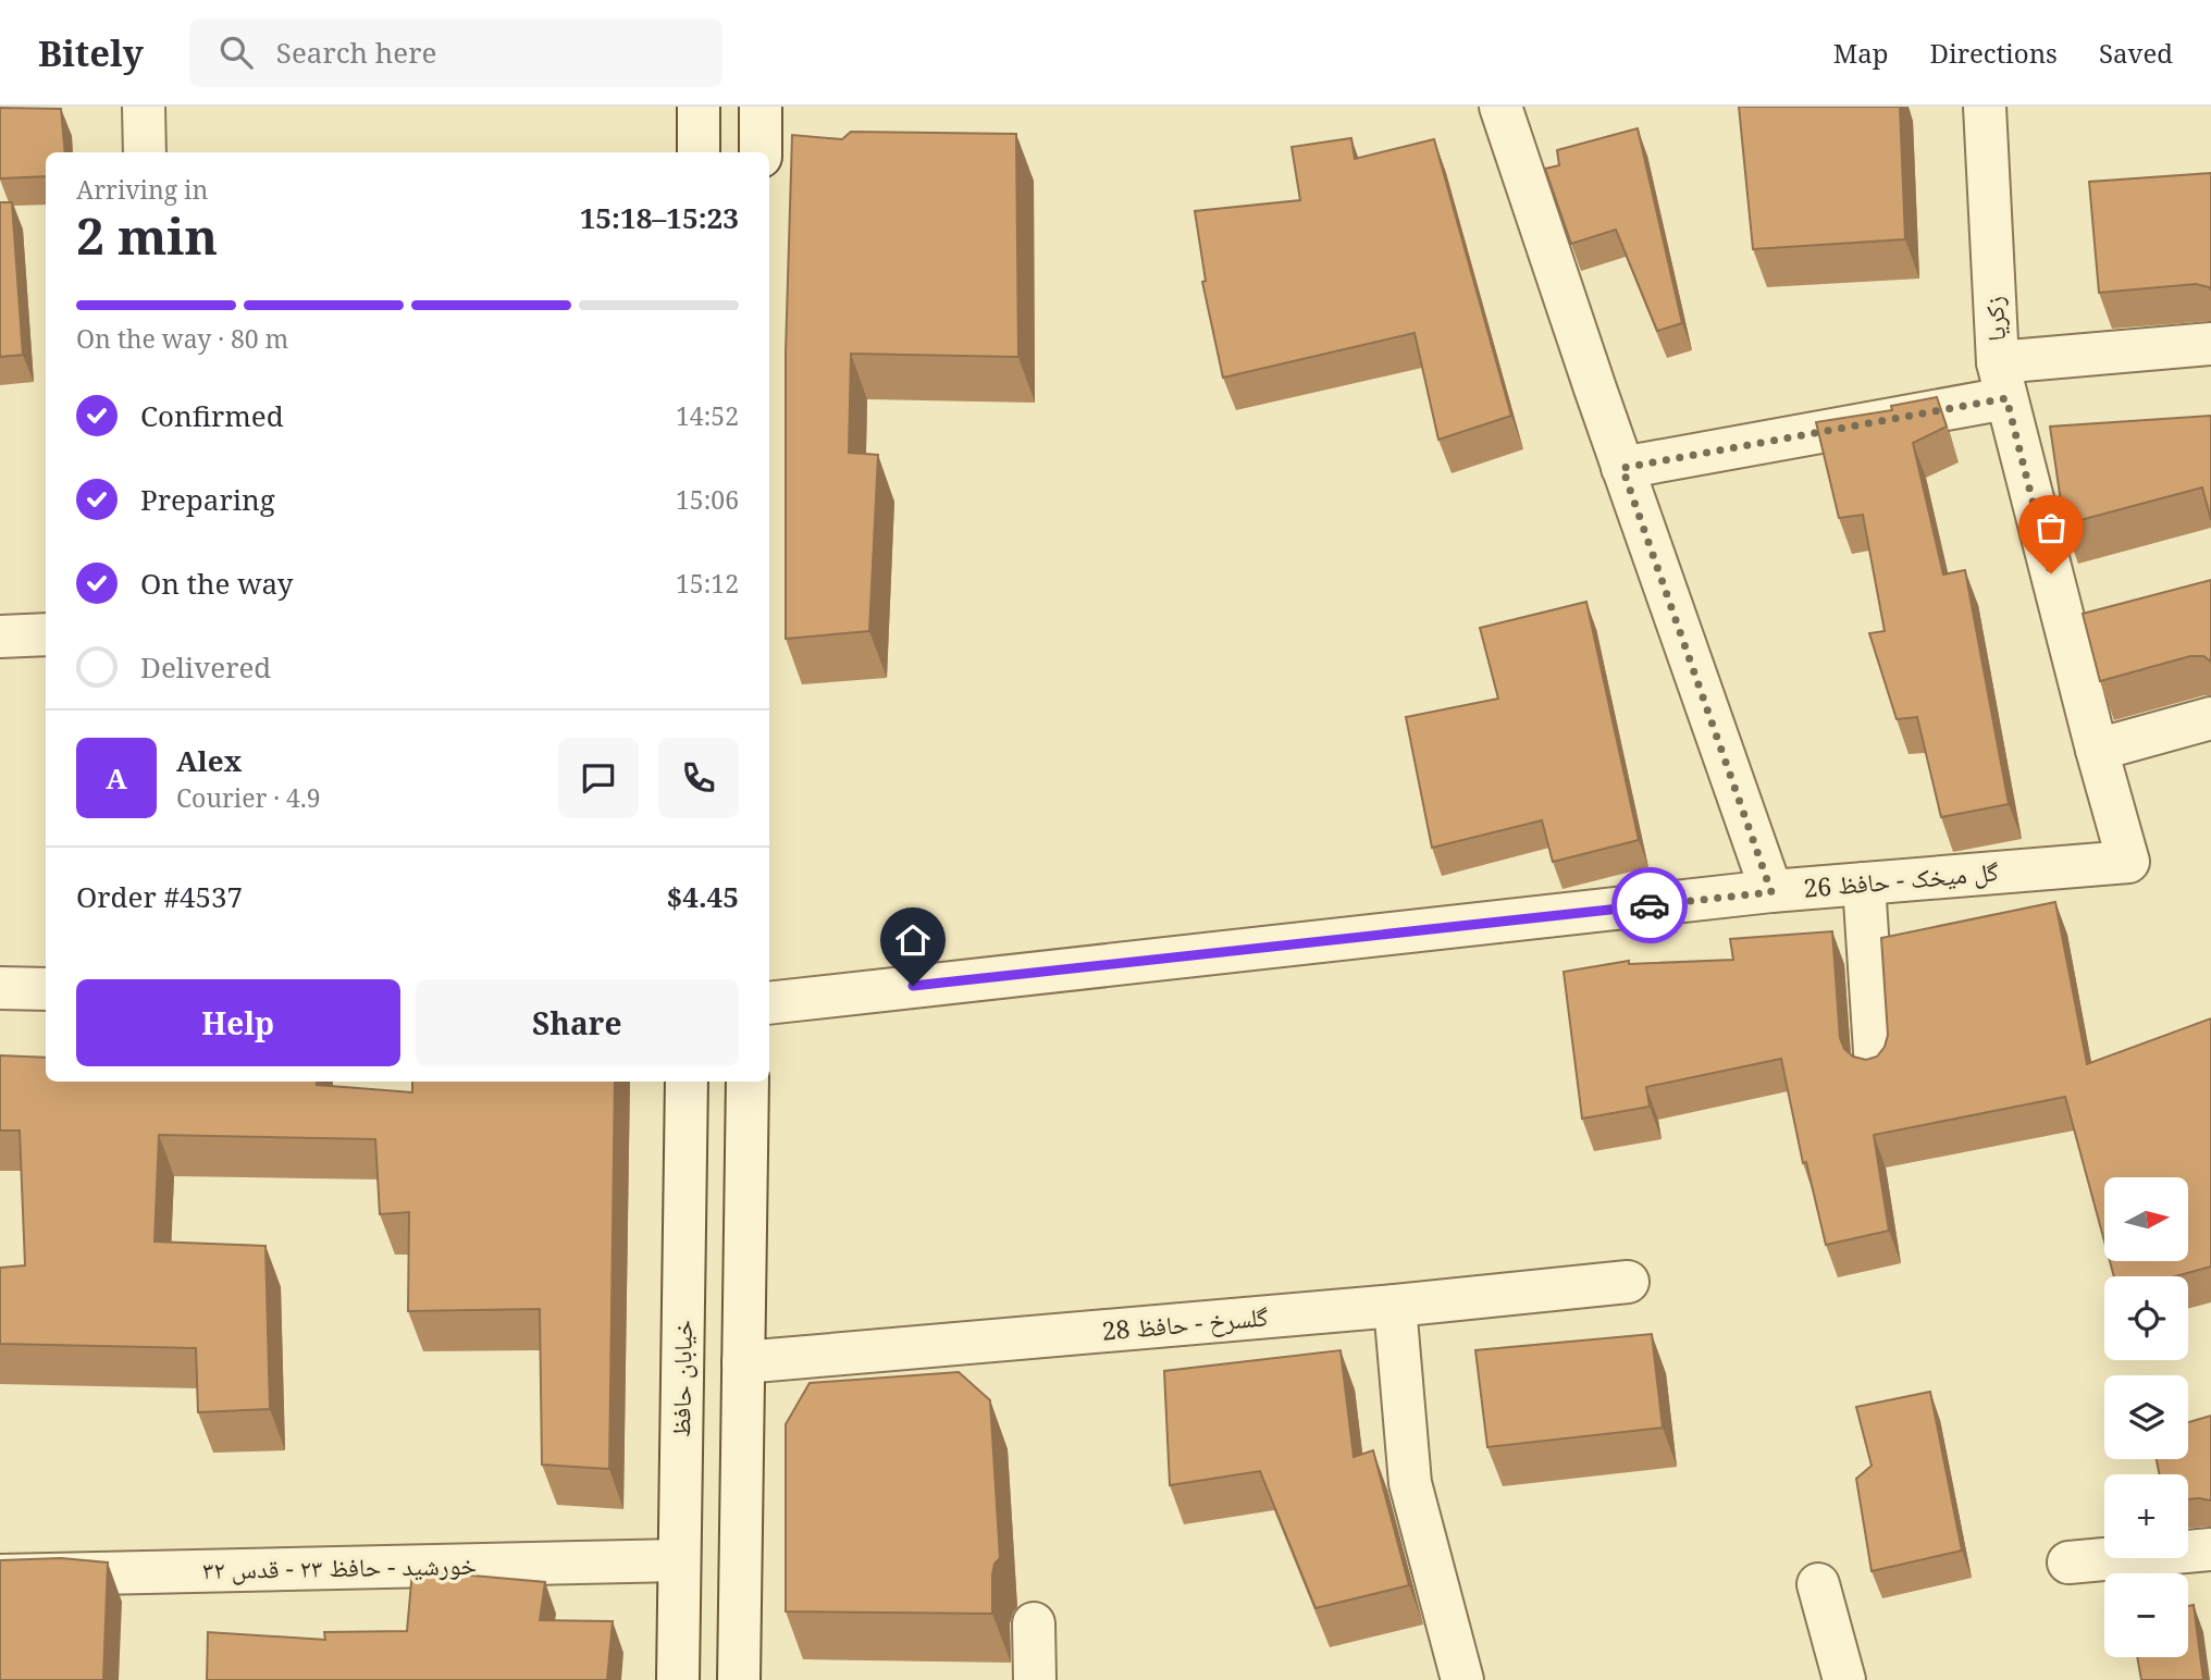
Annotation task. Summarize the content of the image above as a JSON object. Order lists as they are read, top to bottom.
{
  "streets": {
    "street": [
      "زکریا",
      "گل میخک - حافظ 26",
      "گلسرخ - حافظ 28",
      "خیابان حافظ",
      "خورشید - حافظ ۲۳ - قدس ۳۲"
    ]
  },
  "crossings": [
    ["خیابان حافظ", "خورشید - حافظ ۲۳ - قدس ۳۲"]
  ],
  "north": "right",
  "page": {
    "header": "Bitely",
    "search": "Search here",
    "nav": ["Map", "Directions", "Saved"],
    "heading": ["2 min", "Arriving in", "15:18–15:23"],
    "panel": [
      "Alex",
      "Courier · 4.9",
      "Order #4537",
      "$4.45"
    ],
    "bar": "On the way · 80 m",
    "list": [
      ["Confirmed", "14:52"],
      ["Preparing", "15:06"],
      ["On the way", "15:12"],
      "Delivered"
    ],
    "round": "A",
    "buttons": ["Help", "Share"],
    "map_buttons": ["+", "−"]
  }
}
